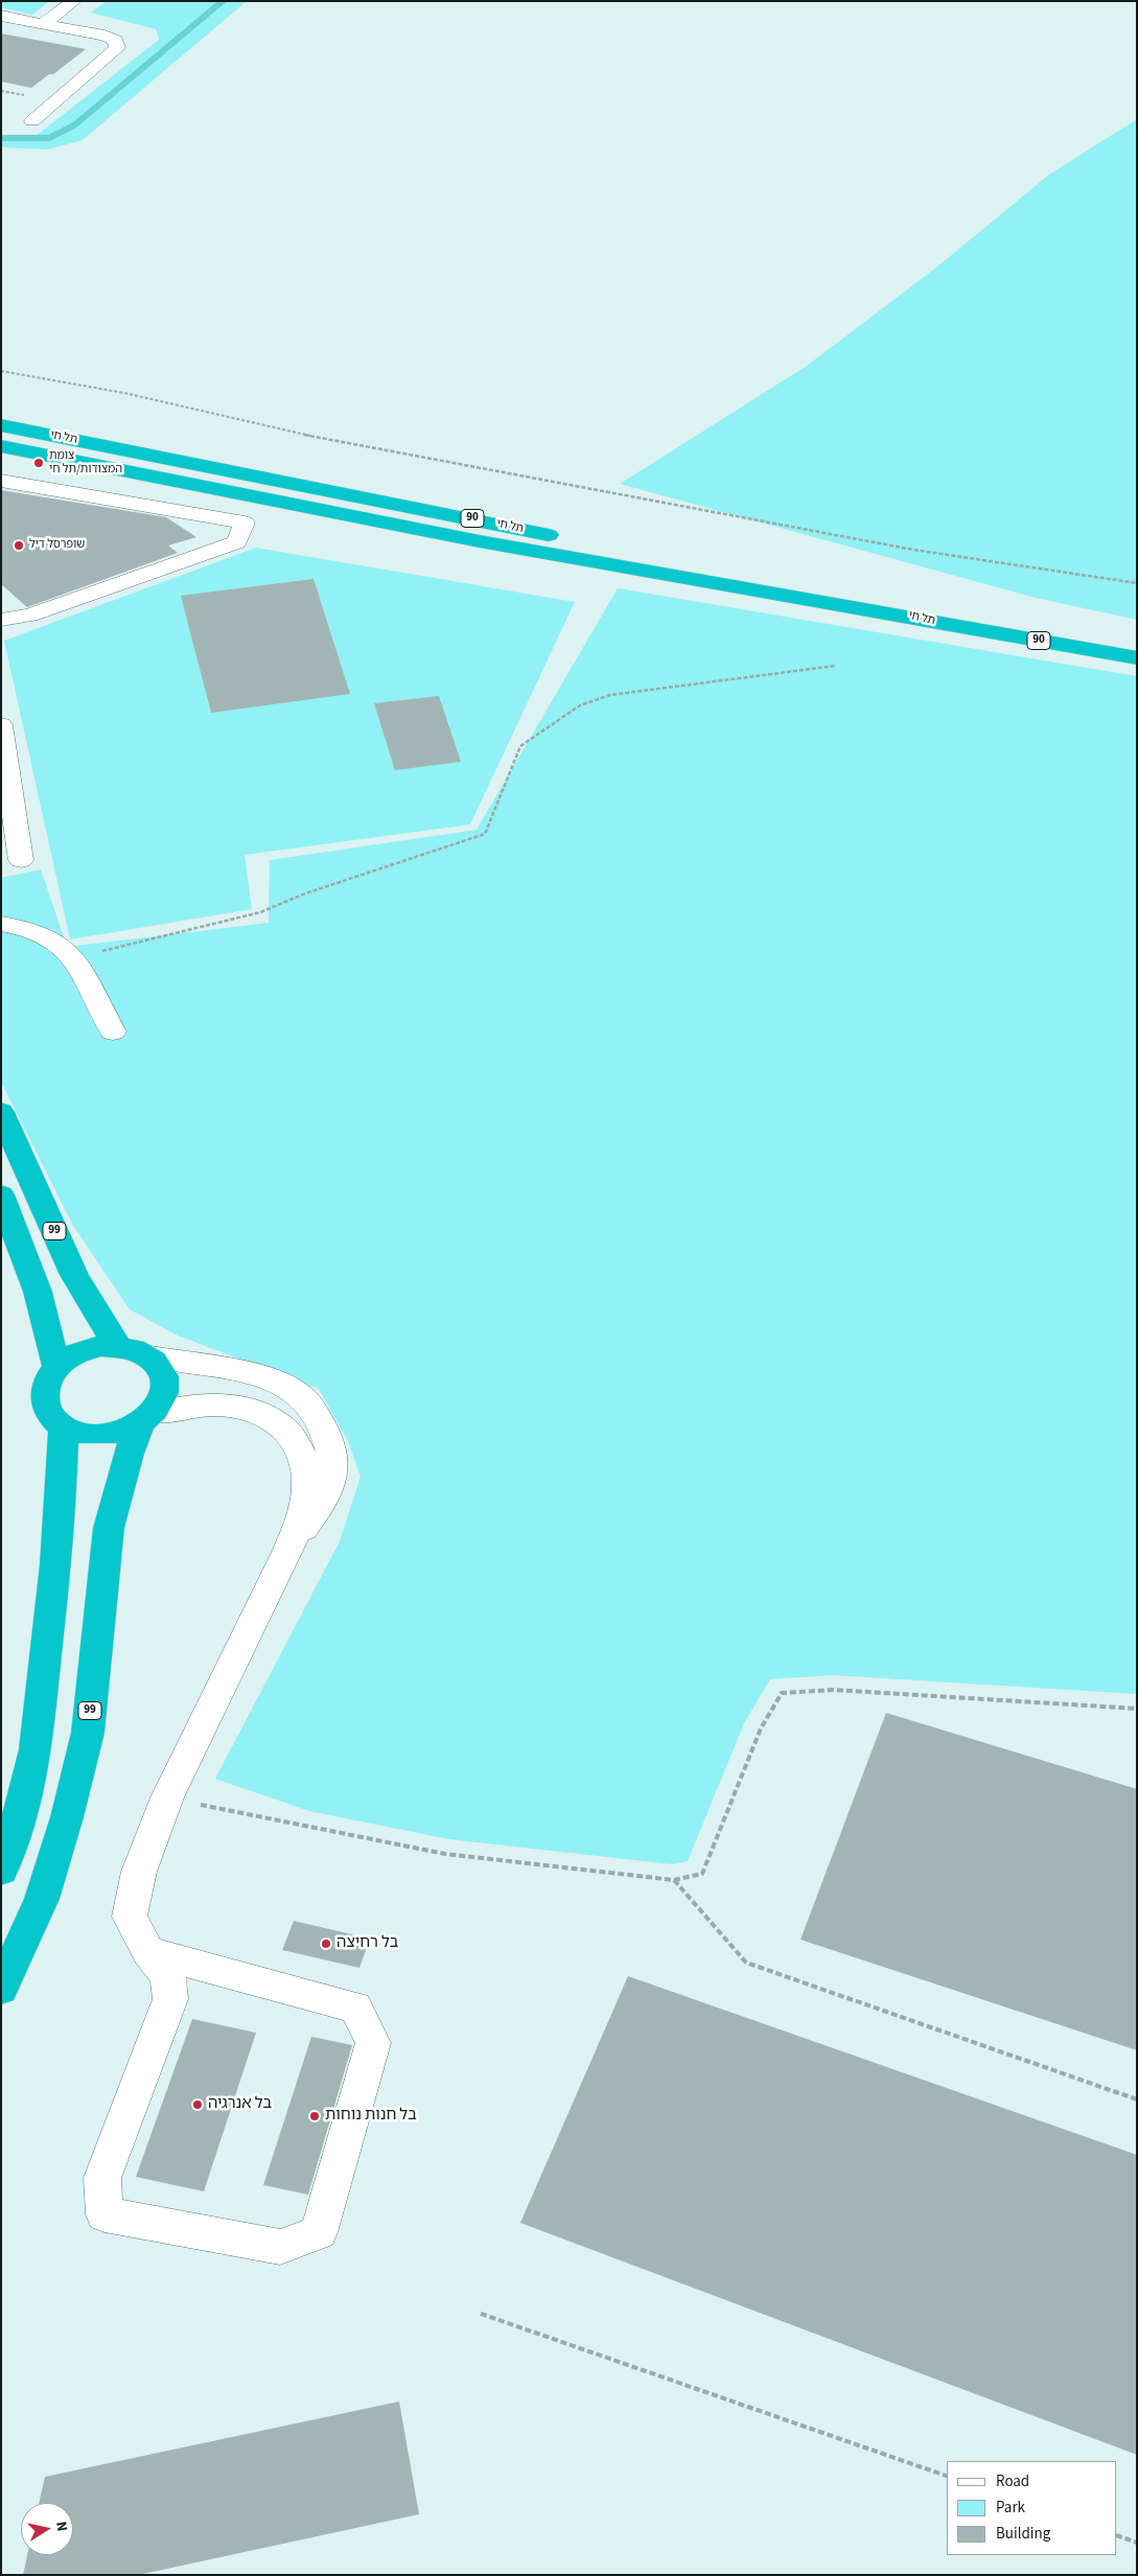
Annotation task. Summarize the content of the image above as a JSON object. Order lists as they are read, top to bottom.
{
  "streets": {
    "highway": ["תל חי", "90", "99"]
  },
  "crossings": [
    ["תל חי", "90"]
  ],
  "places": [
    "צומת המצודות/תל חי",
    "שופרסל דיל",
    "בל רחיצה",
    "בל אנרגיה",
    "בל חנות נוחות"
  ],
  "legend": ["Road", "Park", "Building"],
  "north": "right"
}
